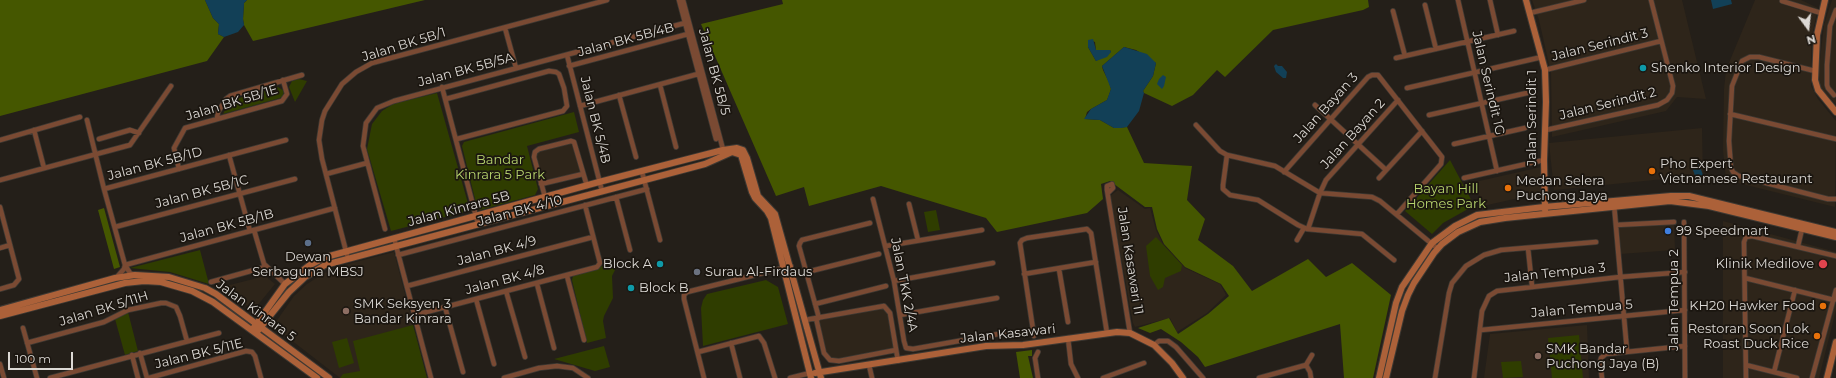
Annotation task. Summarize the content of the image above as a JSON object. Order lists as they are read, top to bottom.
{
  "streets": {
    "street": [
      "Jalan BK 5B/4B",
      "Jalan BK 5B/1",
      "Jalan Serindit 3",
      "Jalan BK 5B/5A",
      "Jalan BK 5B/5",
      "Jalan Serindit 1G",
      "Jalan BK 5B/1E",
      "Jalan Serindit 2",
      "Jalan Bayan 3",
      "Jalan Serindit 1",
      "Jalan BK 5/4B",
      "Jalan Bayan 2",
      "Jalan BK 5B/1D",
      "Jalan BK 5B/1C",
      "Jalan Kinrara 5B",
      "Jalan BK 4/10",
      "Jalan BK 5B/1B",
      "Jalan BK 4/9",
      "Jalan Kasawari 11",
      "Jalan Tempua 3",
      "Jalan BK 4/8",
      "Jalan TKK 2/4A",
      "Jalan Tempua 2",
      "Jalan BK 5/11H",
      "Jalan Tempua 5",
      "Jalan Kinrara 5",
      "Jalan Kasawari",
      "Jalan BK 5/11E"
    ]
  },
  "crossings": [
    ["Jalan BK 5B/4B", "Jalan BK 5B/5"],
    ["Jalan BK 5B/4B", "Jalan BK 5/4B"],
    ["Jalan BK 5B/1", "Jalan Kinrara 5B"],
    ["Jalan BK 5B/1", "Jalan BK 5B/1B"],
    ["Jalan Serindit 3", "Jalan Serindit 2"],
    ["Jalan Serindit 3", "Jalan Serindit 1"],
    ["Jalan BK 5B/5A", "Jalan BK 5B/5"],
    ["Jalan BK 5B/5A", "Jalan BK 5/4B"],
    ["Jalan BK 5B/5", "Jalan Kinrara 5B"],
    ["Jalan BK 5B/1E", "Jalan BK 5B/1D"],
    ["Jalan Serindit 2", "Jalan Serindit 1"],
    ["Jalan Bayan 3", "Jalan Bayan 2"],
    ["Jalan BK 5/4B", "Jalan Kinrara 5B"],
    ["Jalan BK 5B/1D", "Jalan BK 5B/1C"],
    ["Jalan BK 5B/1D", "Jalan BK 5B/1B"],
    ["Jalan Kinrara 5B", "Jalan Kinrara 5"],
    ["Jalan BK 4/9", "Jalan BK 4/8"],
    ["Jalan Kasawari 11", "Jalan Kasawari"],
    ["Jalan Tempua 3", "Jalan Tempua 2"],
    ["Jalan Tempua 3", "Jalan Tempua 5"],
    ["Jalan Tempua 2", "Jalan Tempua 5"]
  ],
  "parks": ["Bandar Kinrara 5 Park", "Bayan Hill Homes Park"],
  "places": [
    "Shenko Interior Design",
    "Pho Expert Vietnamese Restaurant",
    "Medan Selera Puchong Jaya",
    "99 Speedmart",
    "Dewan Serbaguna MBSJ",
    "Block A",
    "Klinik Medilove",
    "Surau Al-Firdaus",
    "Block B",
    "KH20 Hawker Food",
    "SMK Seksyen 3 Bandar Kinrara",
    "Restoran Soon Lok Roast Duck Rice",
    "SMK Bandar Puchong Jaya (B)"
  ],
  "scale_bar": "100 m",
  "north": "bottom"
}
